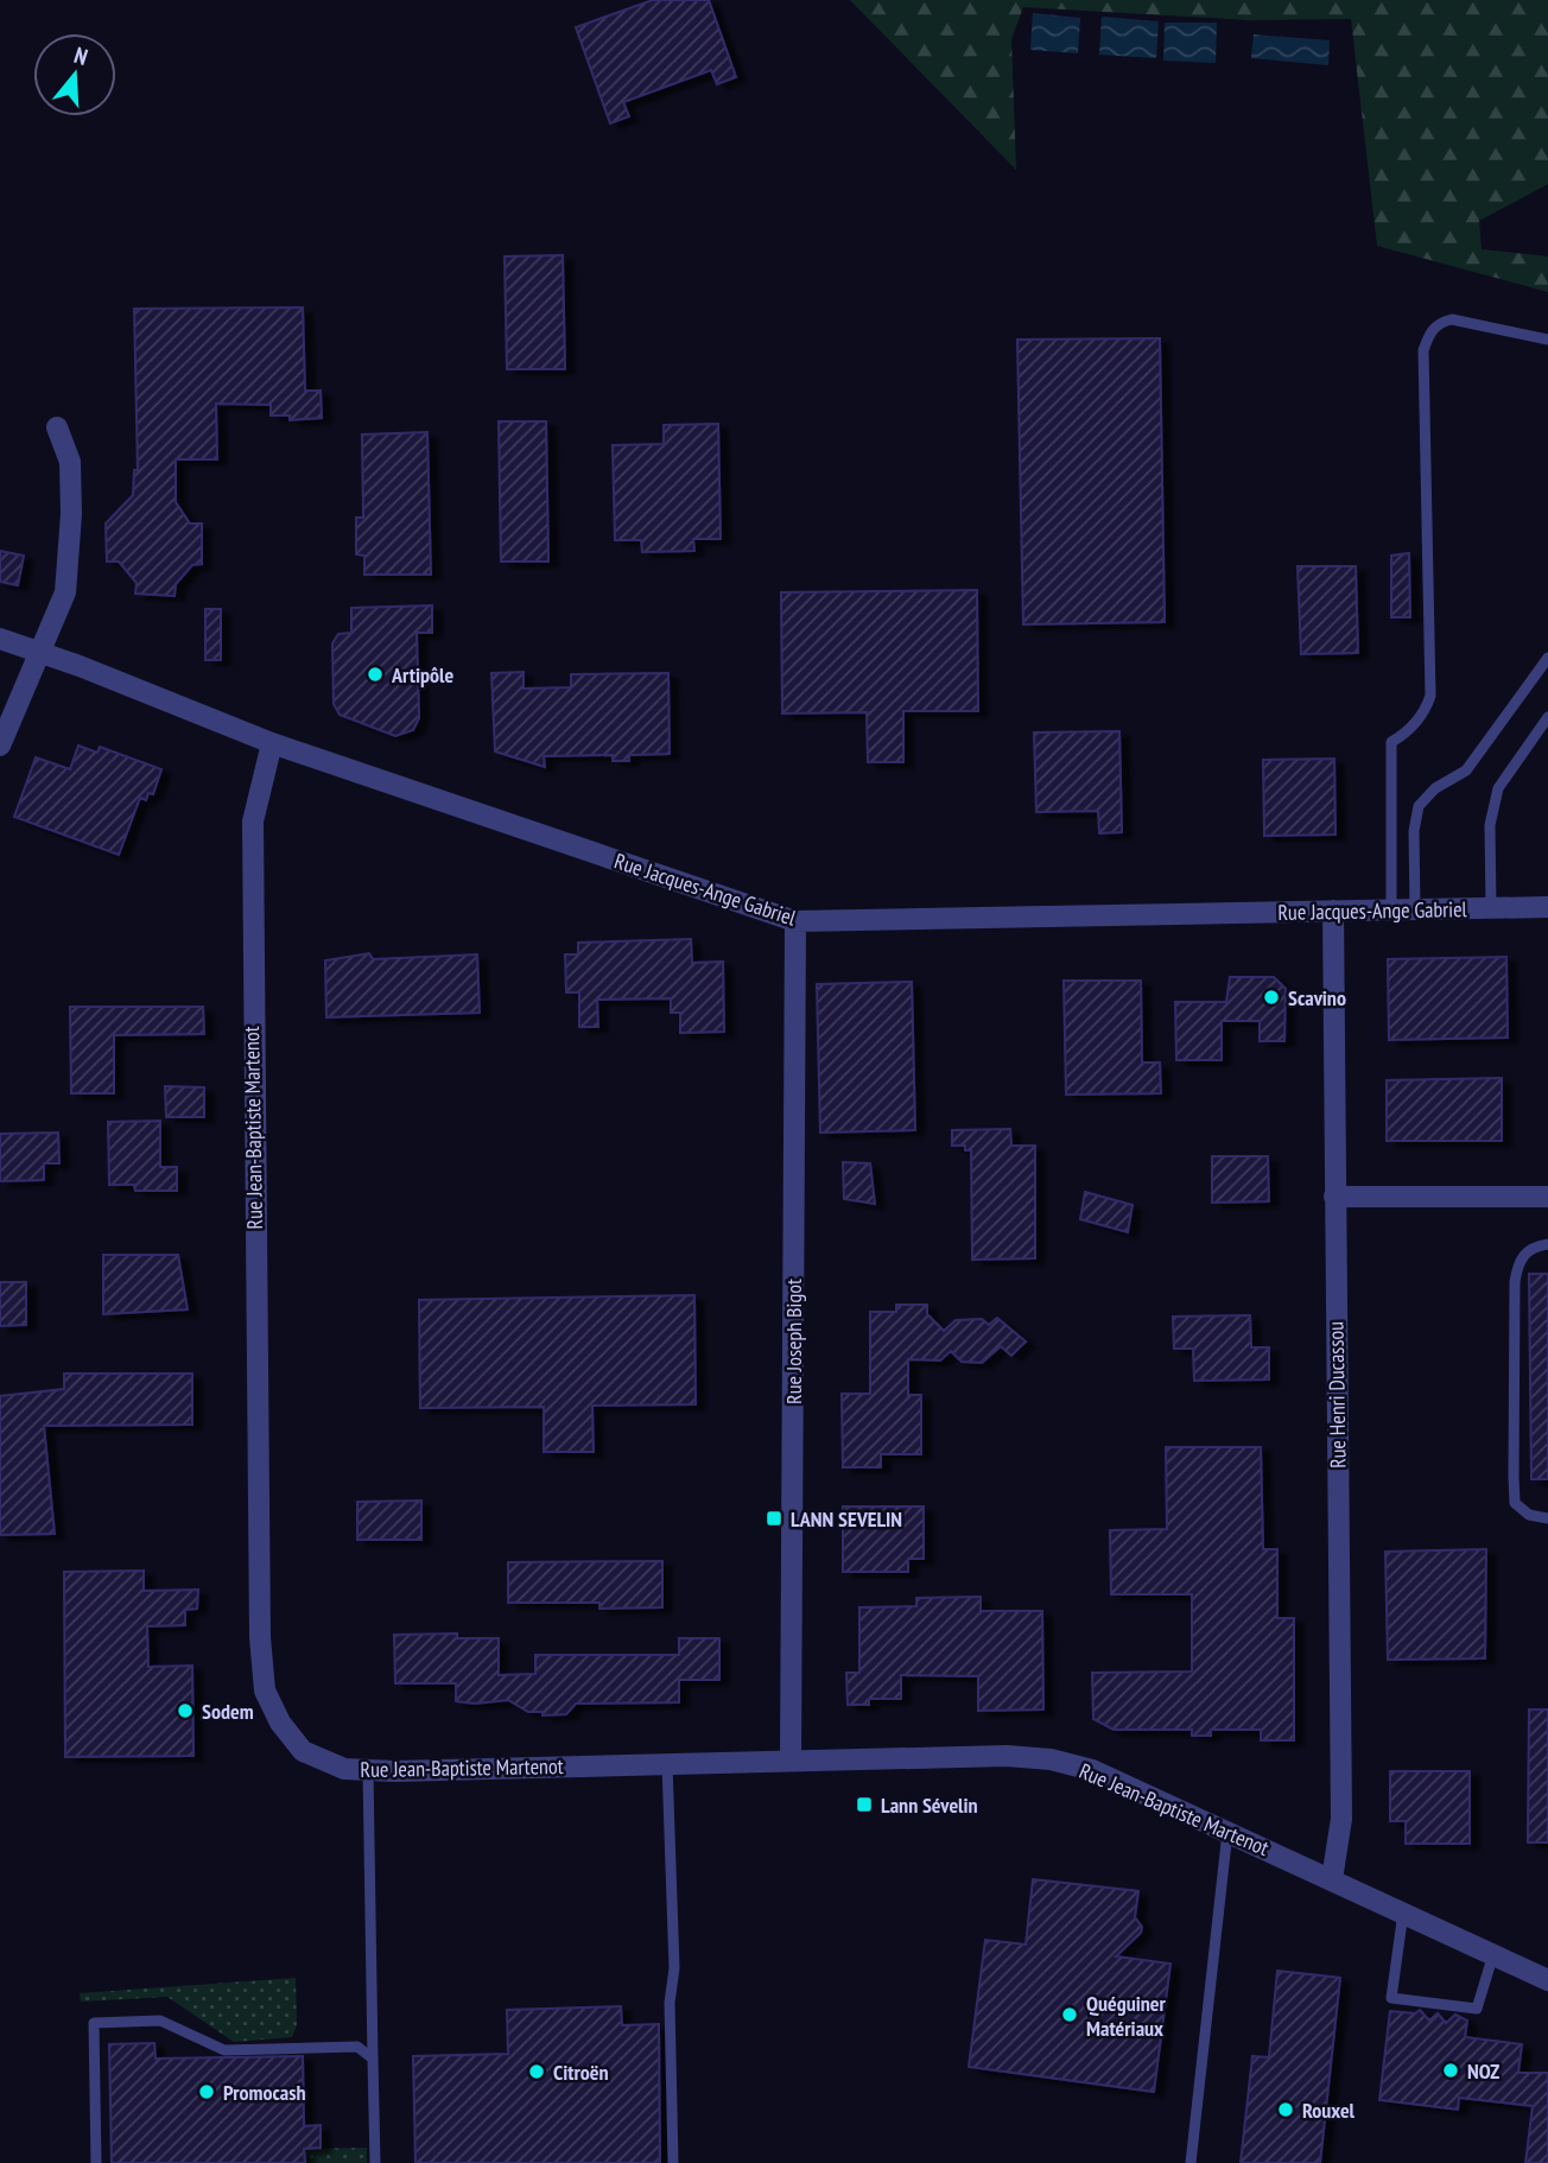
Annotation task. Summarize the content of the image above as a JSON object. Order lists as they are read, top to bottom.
{
  "streets": {
    "street": [
      "Rue Jacques-Ange Gabriel",
      "Rue Jean-Baptiste Martenot",
      "Rue Joseph Bigot",
      "Rue Henri Ducassou"
    ]
  },
  "crossings": [
    ["Rue Jacques-Ange Gabriel", "Rue Jean-Baptiste Martenot"],
    ["Rue Jacques-Ange Gabriel", "Rue Joseph Bigot"],
    ["Rue Jacques-Ange Gabriel", "Rue Henri Ducassou"],
    ["Rue Jean-Baptiste Martenot", "Rue Joseph Bigot"],
    ["Rue Jean-Baptiste Martenot", "Rue Henri Ducassou"]
  ],
  "places": {
    "other": [
      "Artipôle",
      "Scavino",
      "Sodem",
      "Quéguiner Matériaux",
      "NOZ",
      "Citroën",
      "Promocash",
      "Rouxel"
    ],
    "transit": ["LANN SEVELIN", "Lann Sévelin"]
  },
  "north": "top"
}
